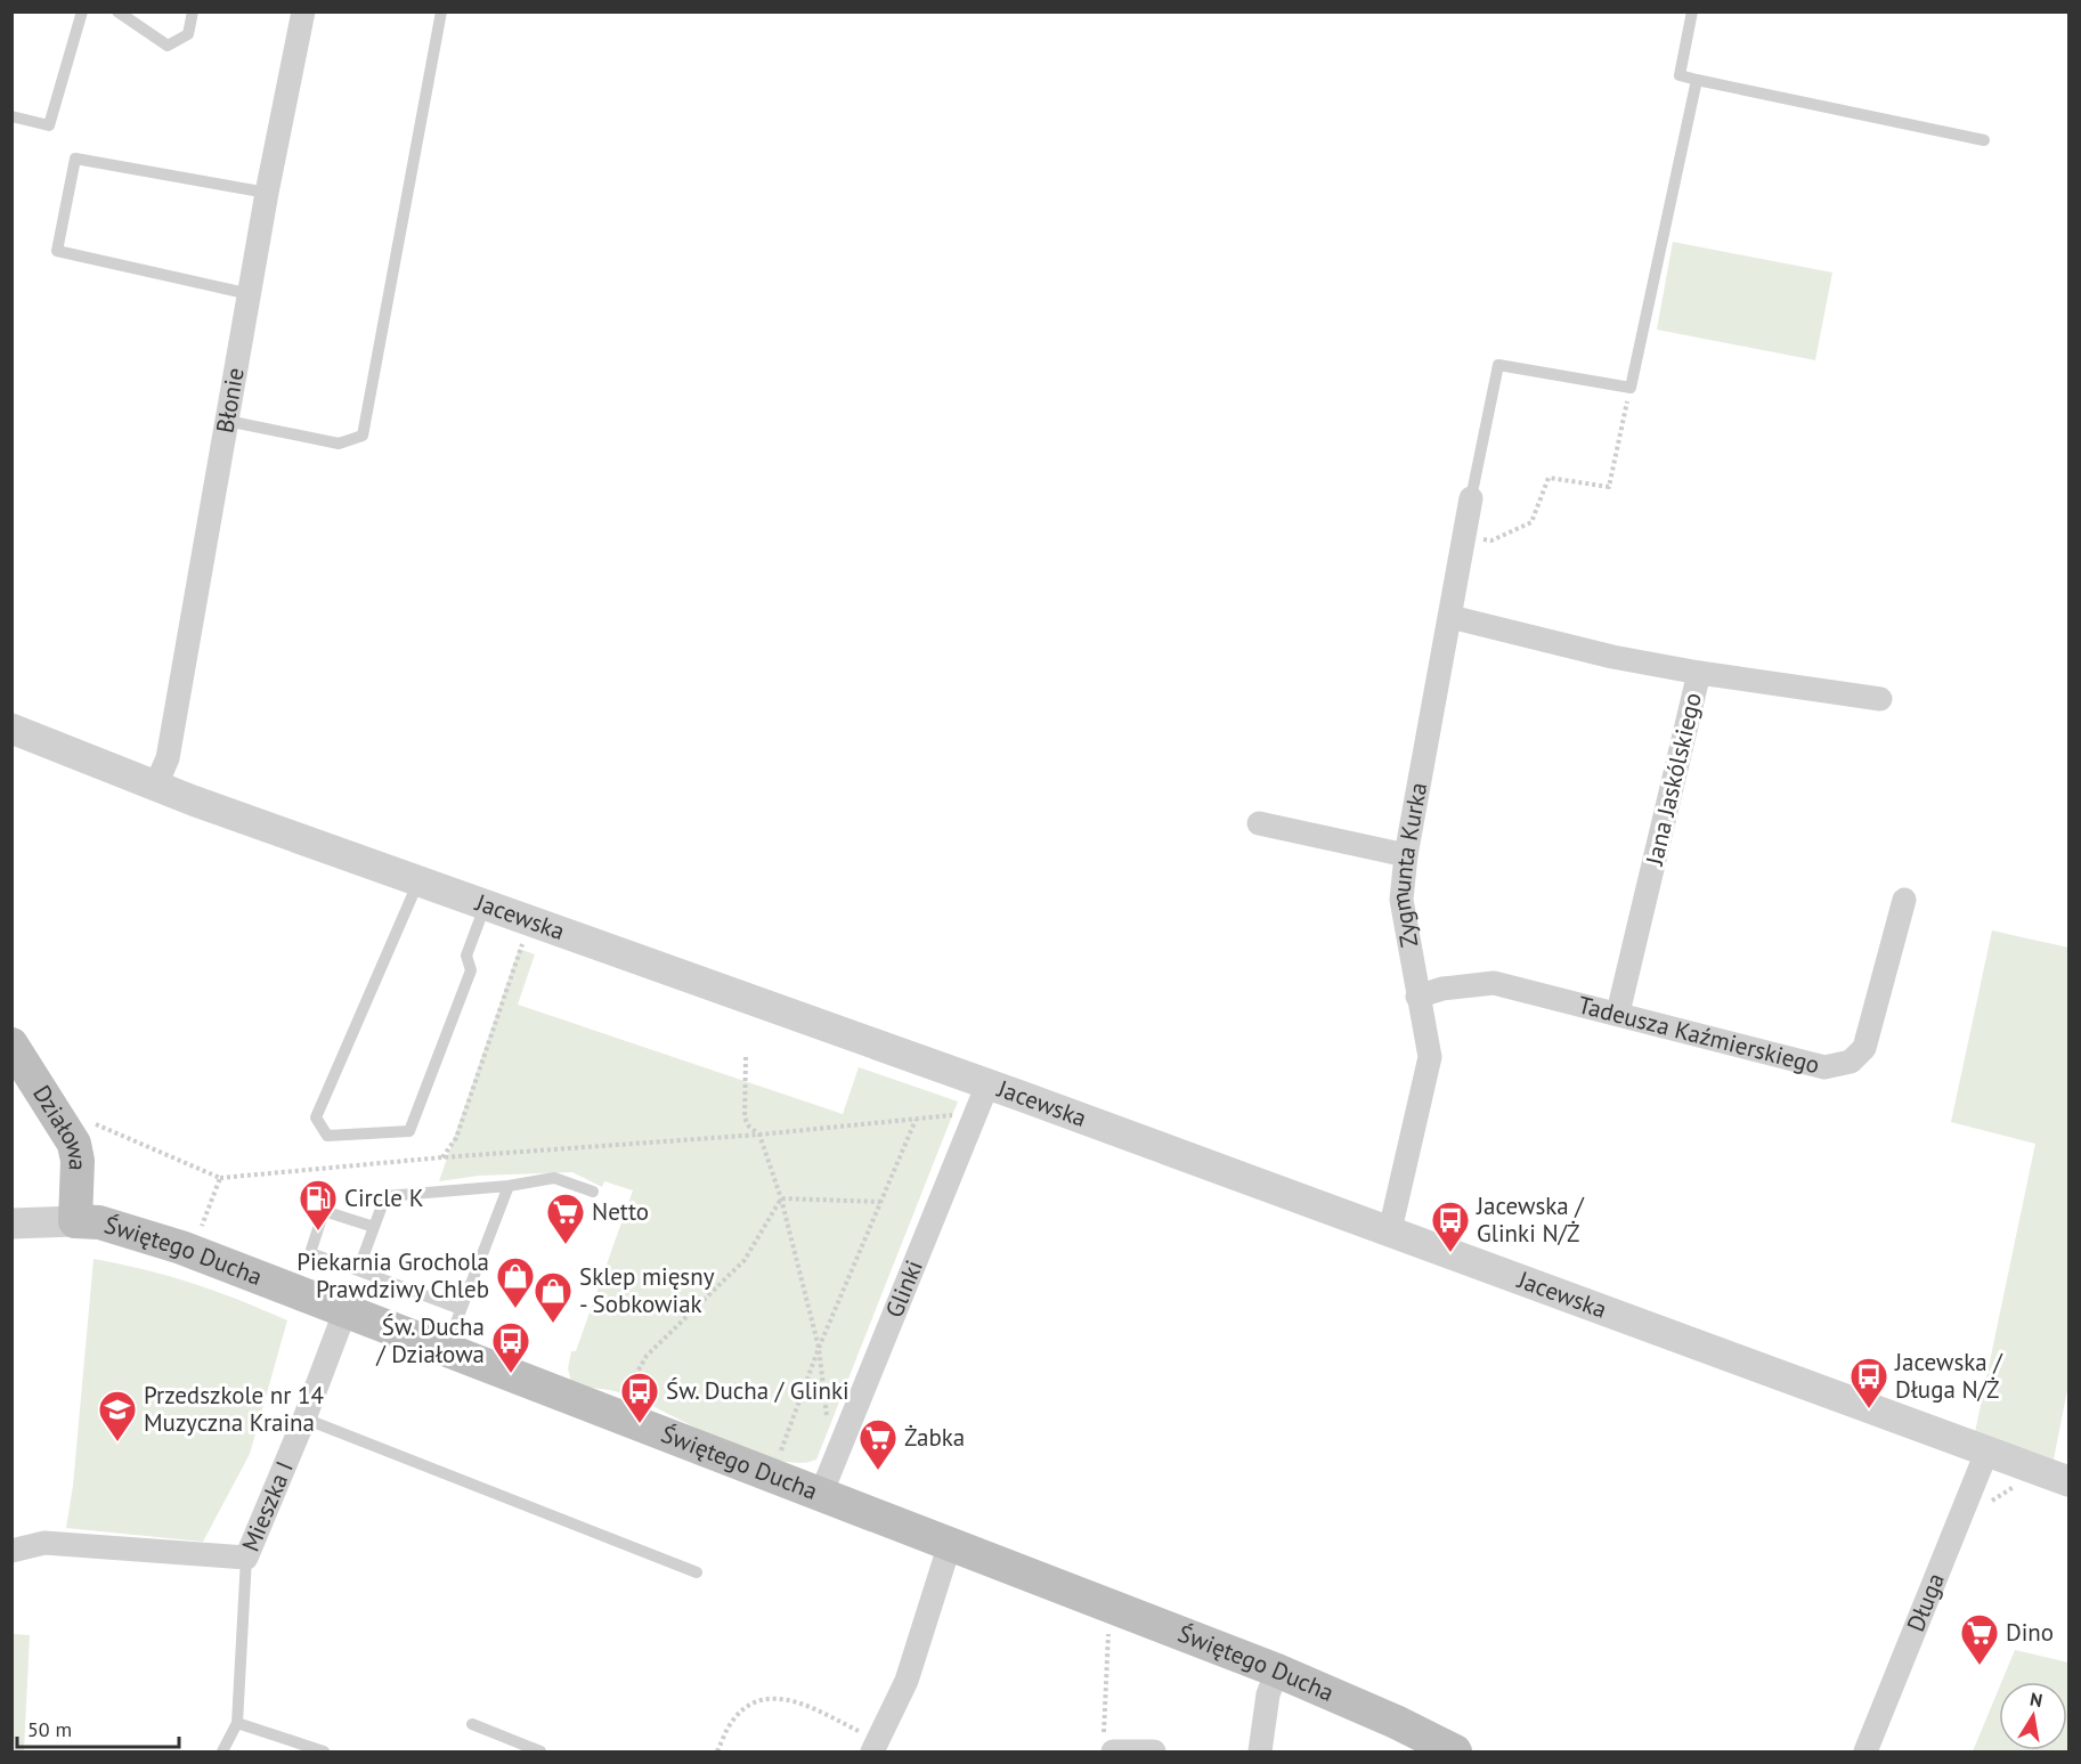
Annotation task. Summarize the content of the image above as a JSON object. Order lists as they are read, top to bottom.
{
  "streets": {
    "main road": ["Działowa", "Świętego Ducha"],
    "street": [
      "Błonie",
      "Jana Jaskólskiego",
      "Zygmunta Kurka",
      "Jacewska",
      "Tadeusza Kaźmierskiego",
      "Glinki",
      "Mieszka I",
      "Długa"
    ]
  },
  "crossings": [
    ["Błonie", "Jacewska"],
    ["Jana Jaskólskiego", "Zygmunta Kurka"],
    ["Jana Jaskólskiego", "Tadeusza Kaźmierskiego"],
    ["Zygmunta Kurka", "Jacewska"],
    ["Zygmunta Kurka", "Tadeusza Kaźmierskiego"],
    ["Jacewska", "Glinki"],
    ["Jacewska", "Długa"],
    ["Działowa", "Świętego Ducha"],
    ["Świętego Ducha", "Glinki"],
    ["Świętego Ducha", "Mieszka I"]
  ],
  "places": {
    "fuel station": ["Circle K"],
    "supermarket": ["Netto", "Żabka", "Dino"],
    "bus stop": [
      "Jacewska / Glinki N/Ż",
      "Św. Ducha / Działowa",
      "Jacewska / Długa N/Ż",
      "Św. Ducha / Glinki"
    ],
    "shop": ["Piekarnia Grochola Prawdziwy Chleb", "Sklep mięsny - Sobkowiak"],
    "school or university": ["Przedszkole nr 14 Muzyczna Kraina"]
  },
  "scale_bar": "50 m",
  "north": "top"
}
